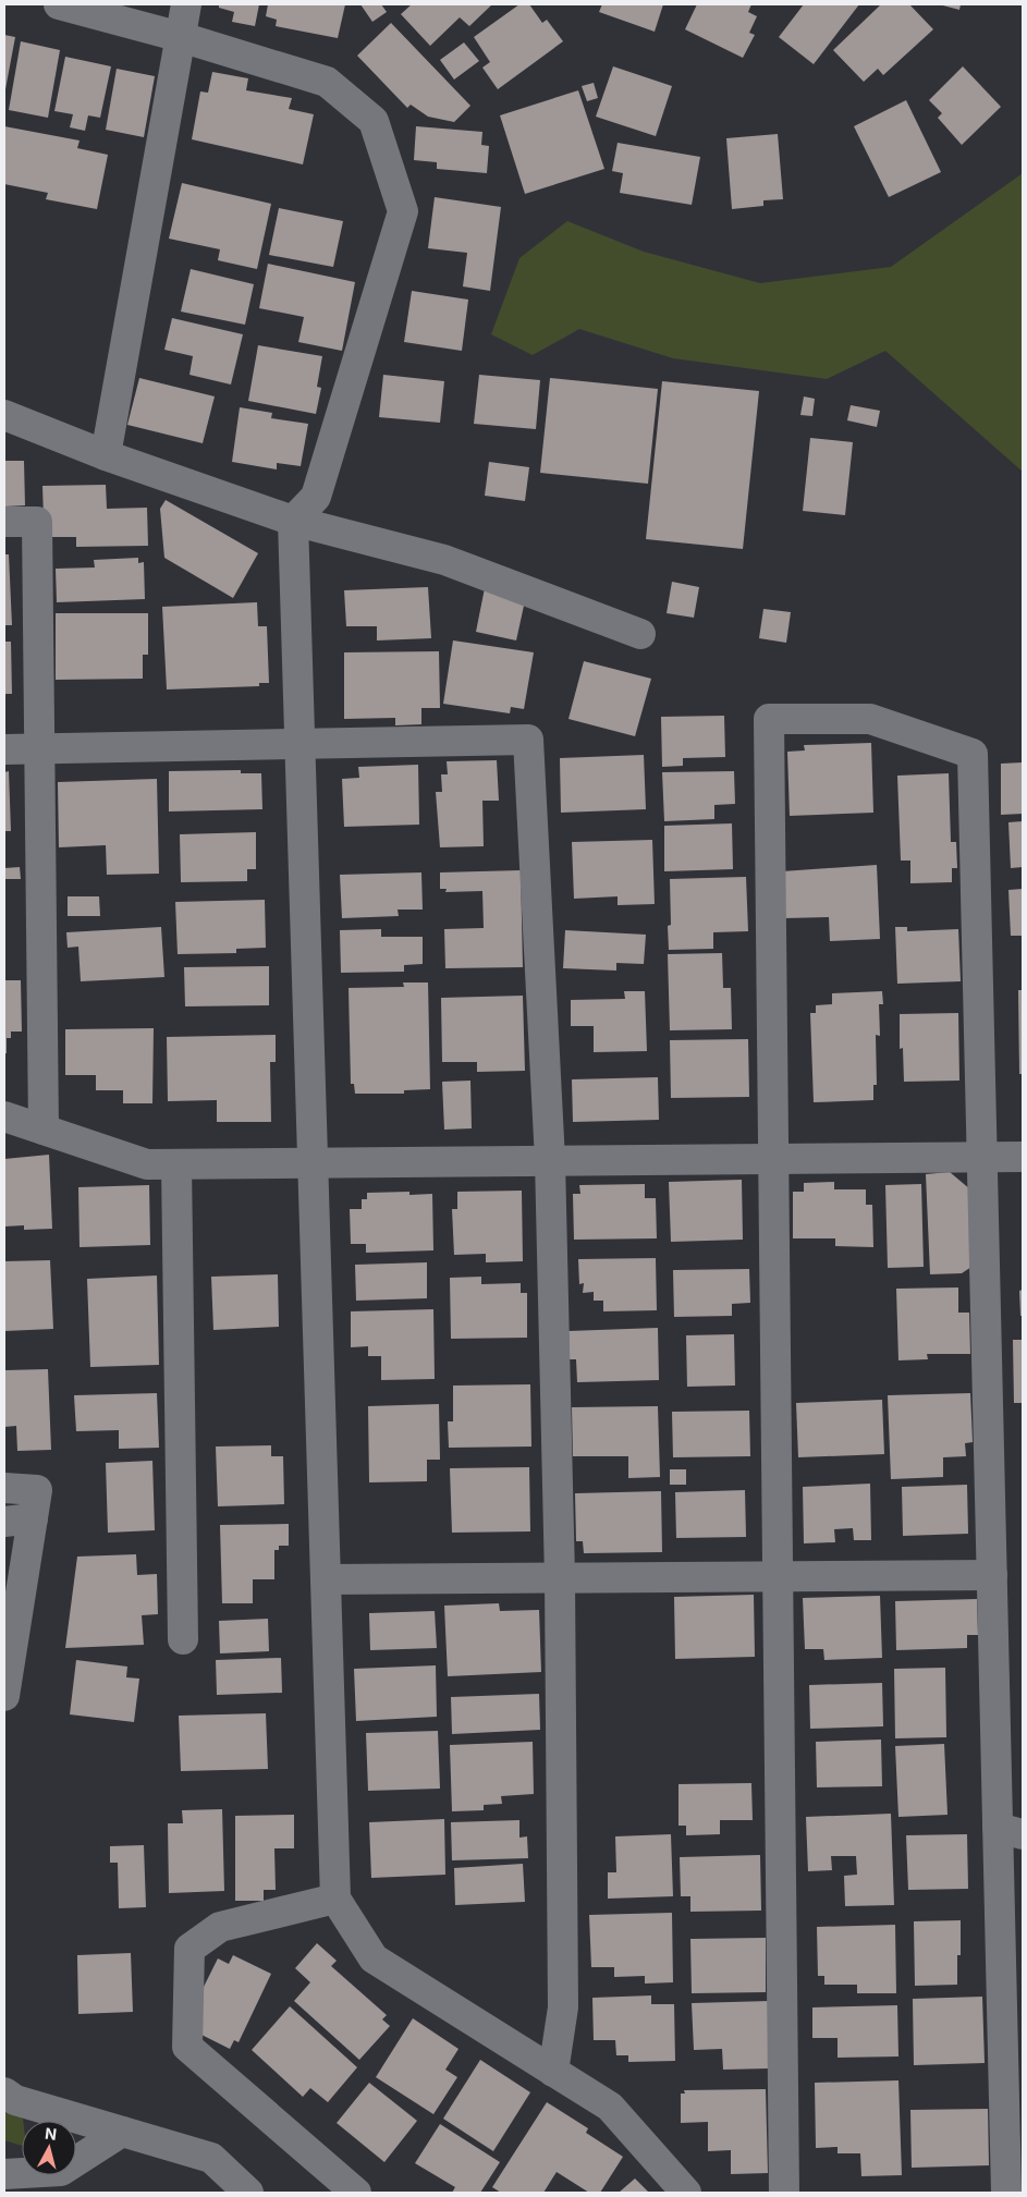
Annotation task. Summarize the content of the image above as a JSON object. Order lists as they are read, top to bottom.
{
  "north": "top"
}
